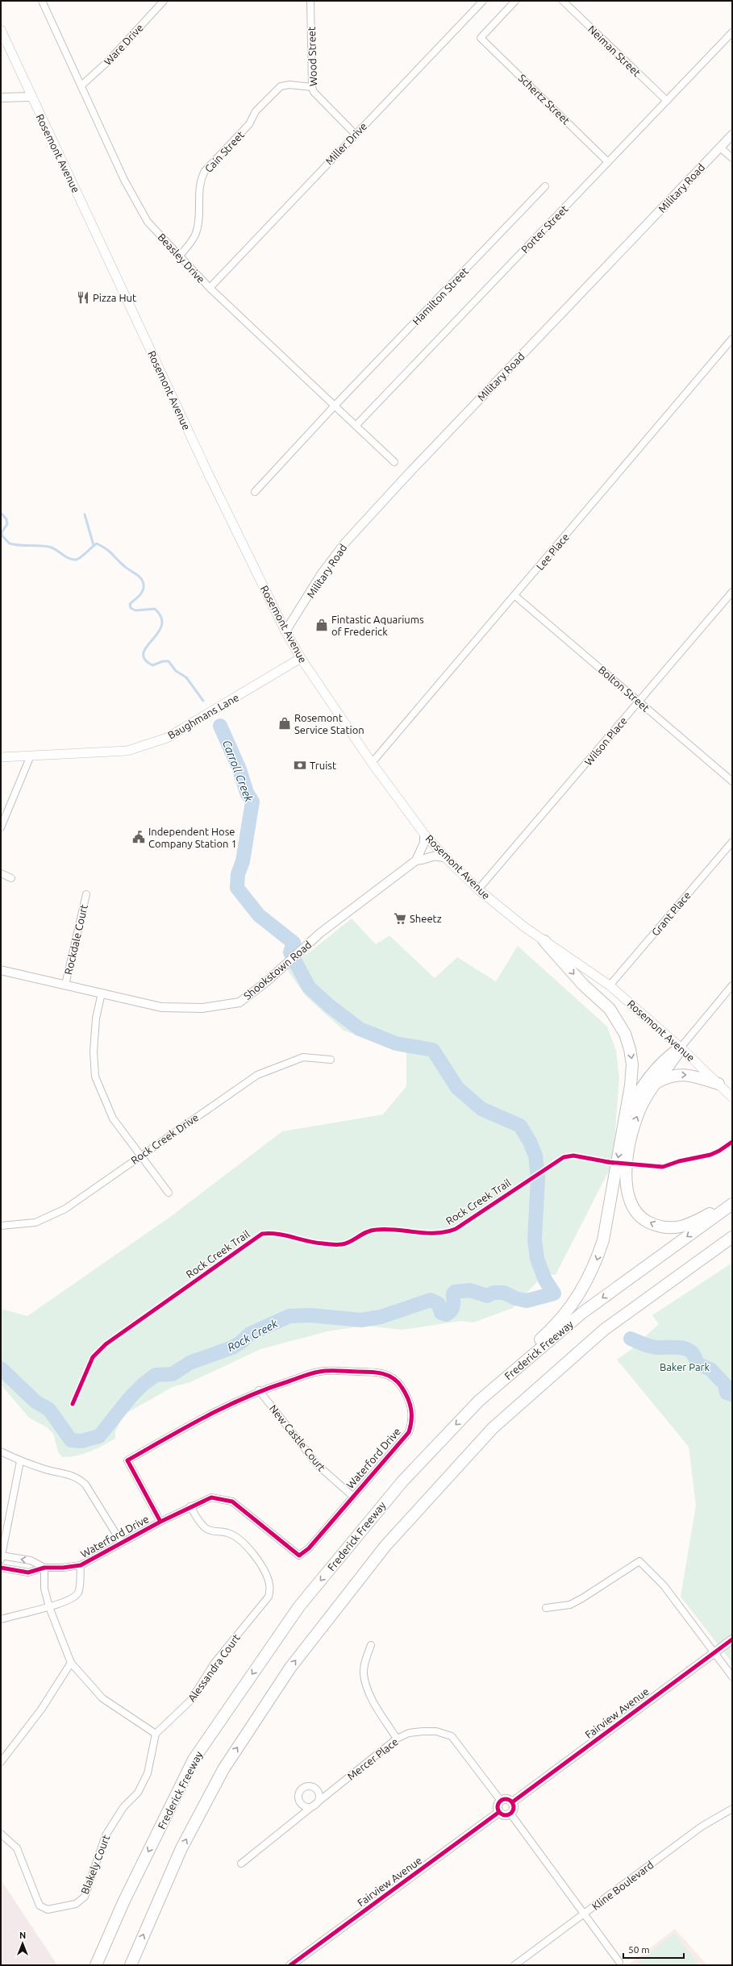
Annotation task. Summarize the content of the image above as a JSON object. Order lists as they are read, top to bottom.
{
  "streets": {
    "highway": ["Frederick Freeway"],
    "main road": ["Rosemont Avenue", "Baughmans Lane"],
    "street": [
      "Ware Drive",
      "Neiman Street",
      "Wood Street",
      "Schertz Street",
      "Miller Drive",
      "Cain Street",
      "Military Road",
      "Porter Street",
      "Beasley Drive",
      "Hamilton Street",
      "Lee Place",
      "Bolton Street",
      "Wilson Place",
      "Grant Place",
      "Rockdale Court",
      "Shookstown Road",
      "Rock Creek Drive",
      "New Castle Court",
      "Waterford Drive",
      "Alessandra Court",
      "Fairview Avenue",
      "Mercer Place",
      "Blakely Court",
      "Kline Boulevard"
    ],
    "cycle path": ["Rock Creek Trail"]
  },
  "crossings": [
    ["Ware Drive", "Beasley Drive"],
    ["Neiman Street", "Porter Street"],
    ["Wood Street", "Miller Drive"],
    ["Wood Street", "Cain Street"],
    ["Schertz Street", "Porter Street"],
    ["Miller Drive", "Beasley Drive"],
    ["Cain Street", "Beasley Drive"],
    ["Rosemont Avenue", "Military Road"],
    ["Rosemont Avenue", "Lee Place"],
    ["Rosemont Avenue", "Baughmans Lane"],
    ["Rosemont Avenue", "Wilson Place"],
    ["Rosemont Avenue", "Grant Place"],
    ["Rosemont Avenue", "Shookstown Road"],
    ["Porter Street", "Beasley Drive"],
    ["Beasley Drive", "Hamilton Street"],
    ["Lee Place", "Bolton Street"],
    ["Bolton Street", "Wilson Place"],
    ["Rockdale Court", "Shookstown Road"],
    ["New Castle Court", "Waterford Drive"],
    ["Waterford Drive", "Alessandra Court"],
    ["Alessandra Court", "Blakely Court"],
    ["Fairview Avenue", "Mercer Place"]
  ],
  "water": ["Carroll Creek", "Rock Creek"],
  "parks": ["Baker Park"],
  "places": {
    "restaurant": ["Pizza Hut"],
    "shop": ["Fintastic Aquariums of Frederick", "Rosemont Service Station"],
    "bank": ["Truist"],
    "public building": ["Independent Hose Company Station 1"],
    "supermarket": ["Sheetz"]
  },
  "scale_bar": "50 m",
  "north": "top"
}
